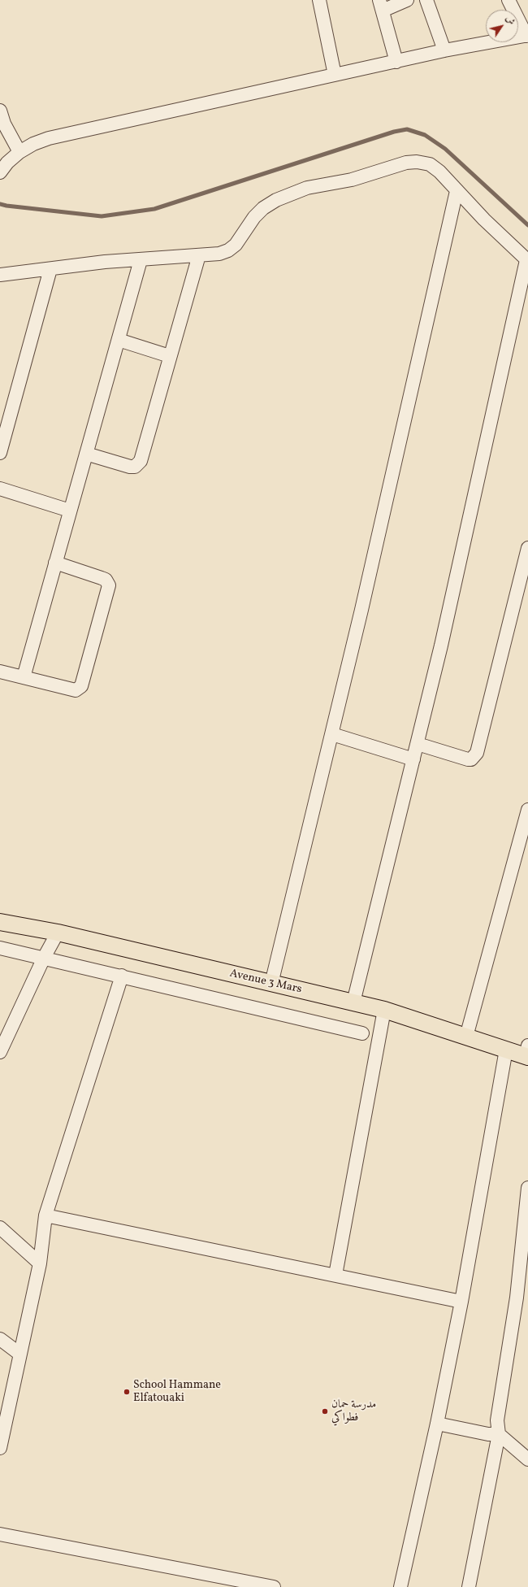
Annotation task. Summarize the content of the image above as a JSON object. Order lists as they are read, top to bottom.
{
  "streets": {
    "main road": ["Avenue 3 Mars"]
  },
  "places": ["School Hammane Elfatouaki", "مدرسة حمان فطواكي"],
  "north": "top right"
}
